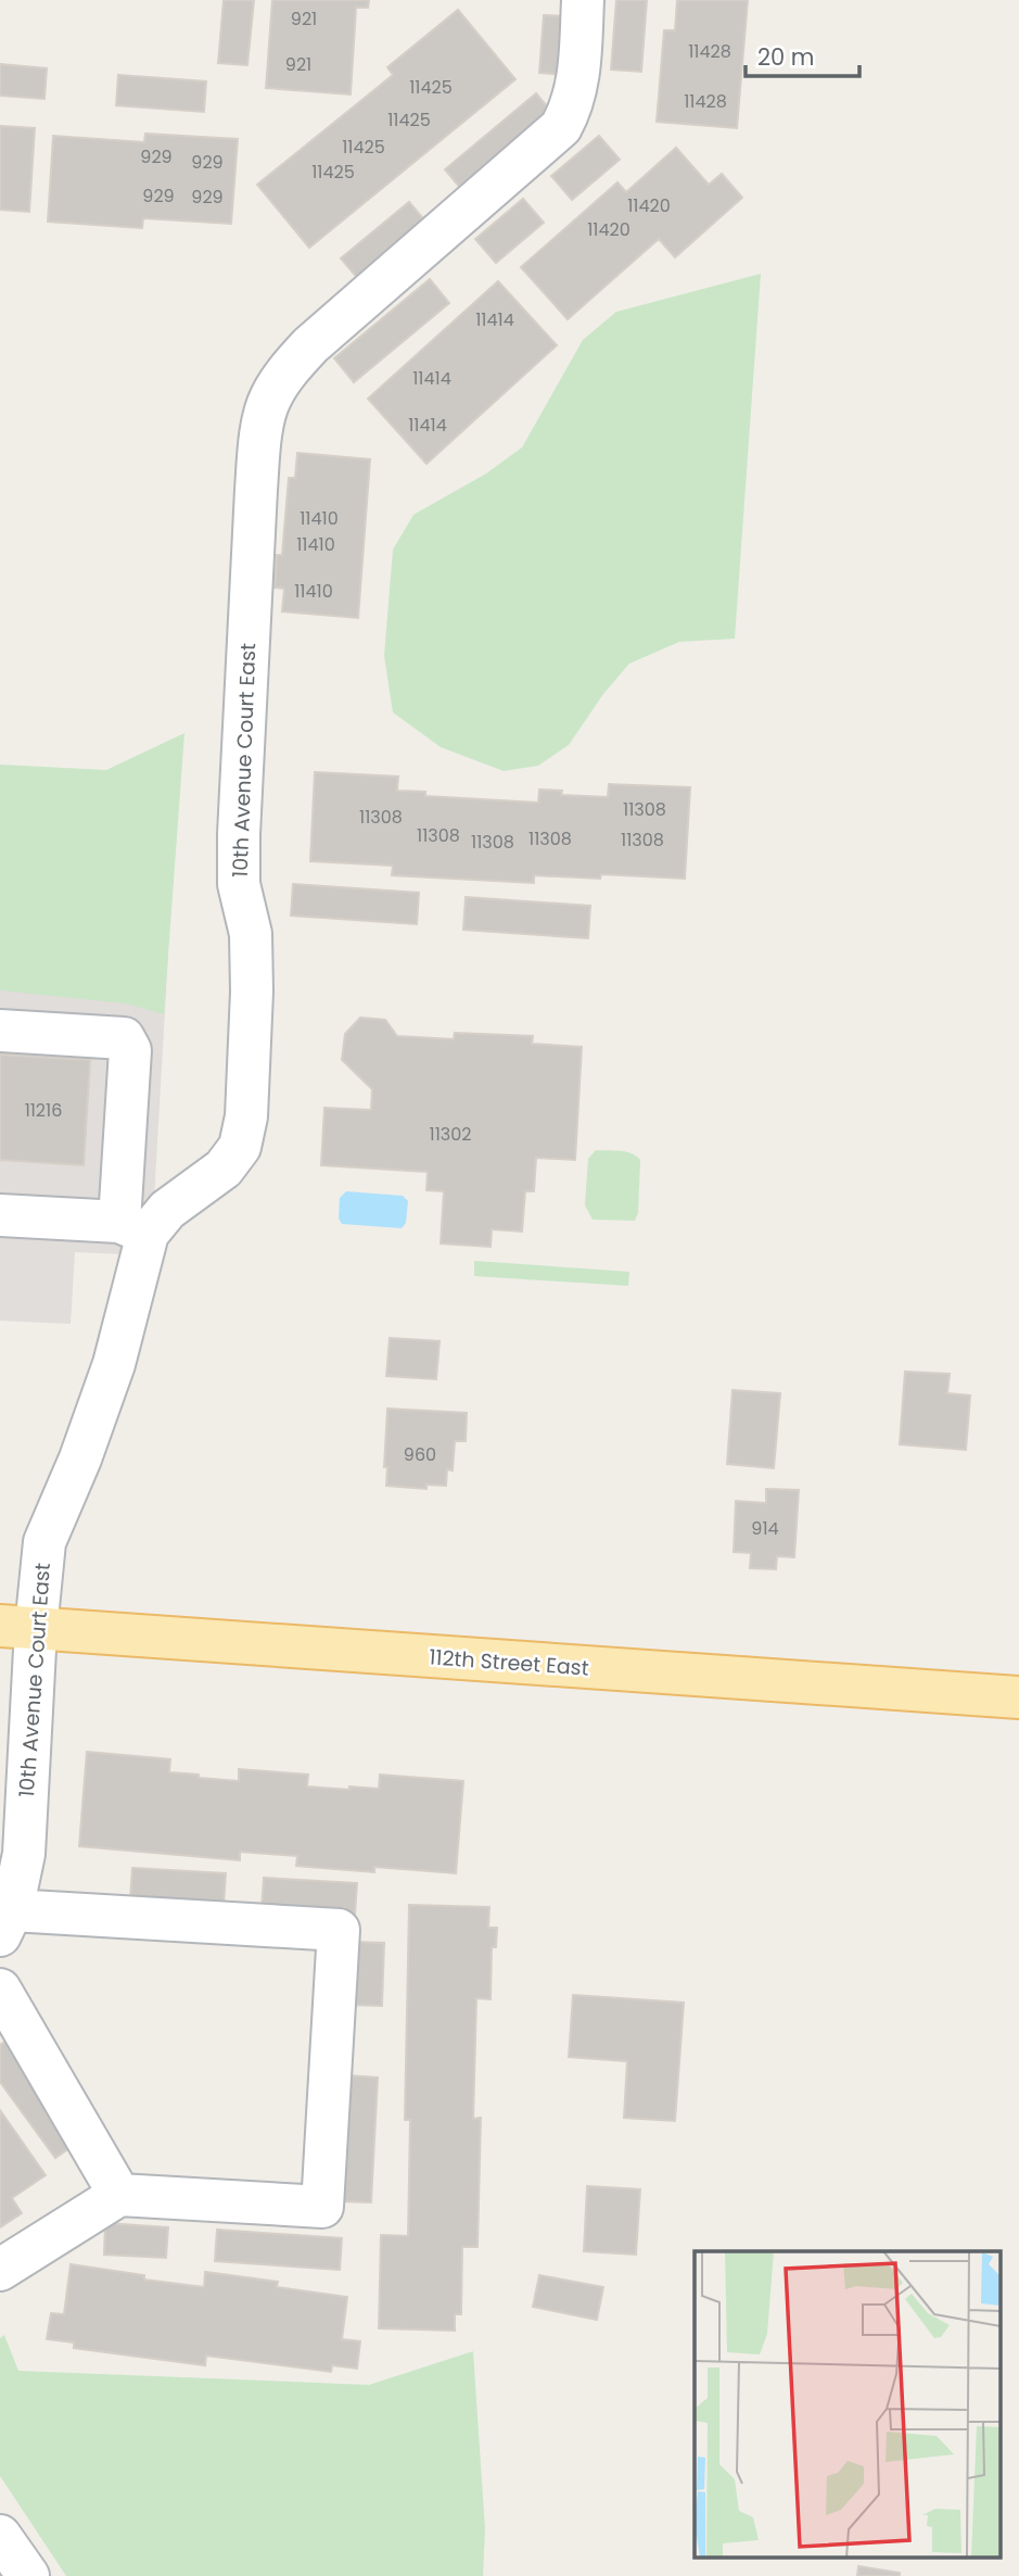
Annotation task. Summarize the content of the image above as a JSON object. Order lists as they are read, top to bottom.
{
  "streets": {
    "main road": ["112th Street East"],
    "street": ["10th Avenue Court East"]
  },
  "crossings": [
    ["10th Avenue Court East", "112th Street East"]
  ],
  "house_numbers": [
    "921",
    "11428",
    "921",
    "11425",
    "11428",
    "11425",
    "11425",
    "929",
    "929",
    "11425",
    "929",
    "929",
    "11420",
    "11420",
    "11414",
    "11414",
    "11414",
    "11410",
    "11410",
    "11410",
    "11308",
    "11308",
    "11308",
    "11308",
    "11308",
    "11308",
    "11216",
    "11302",
    "960",
    "914"
  ],
  "scale_bar": "20 m"
}
